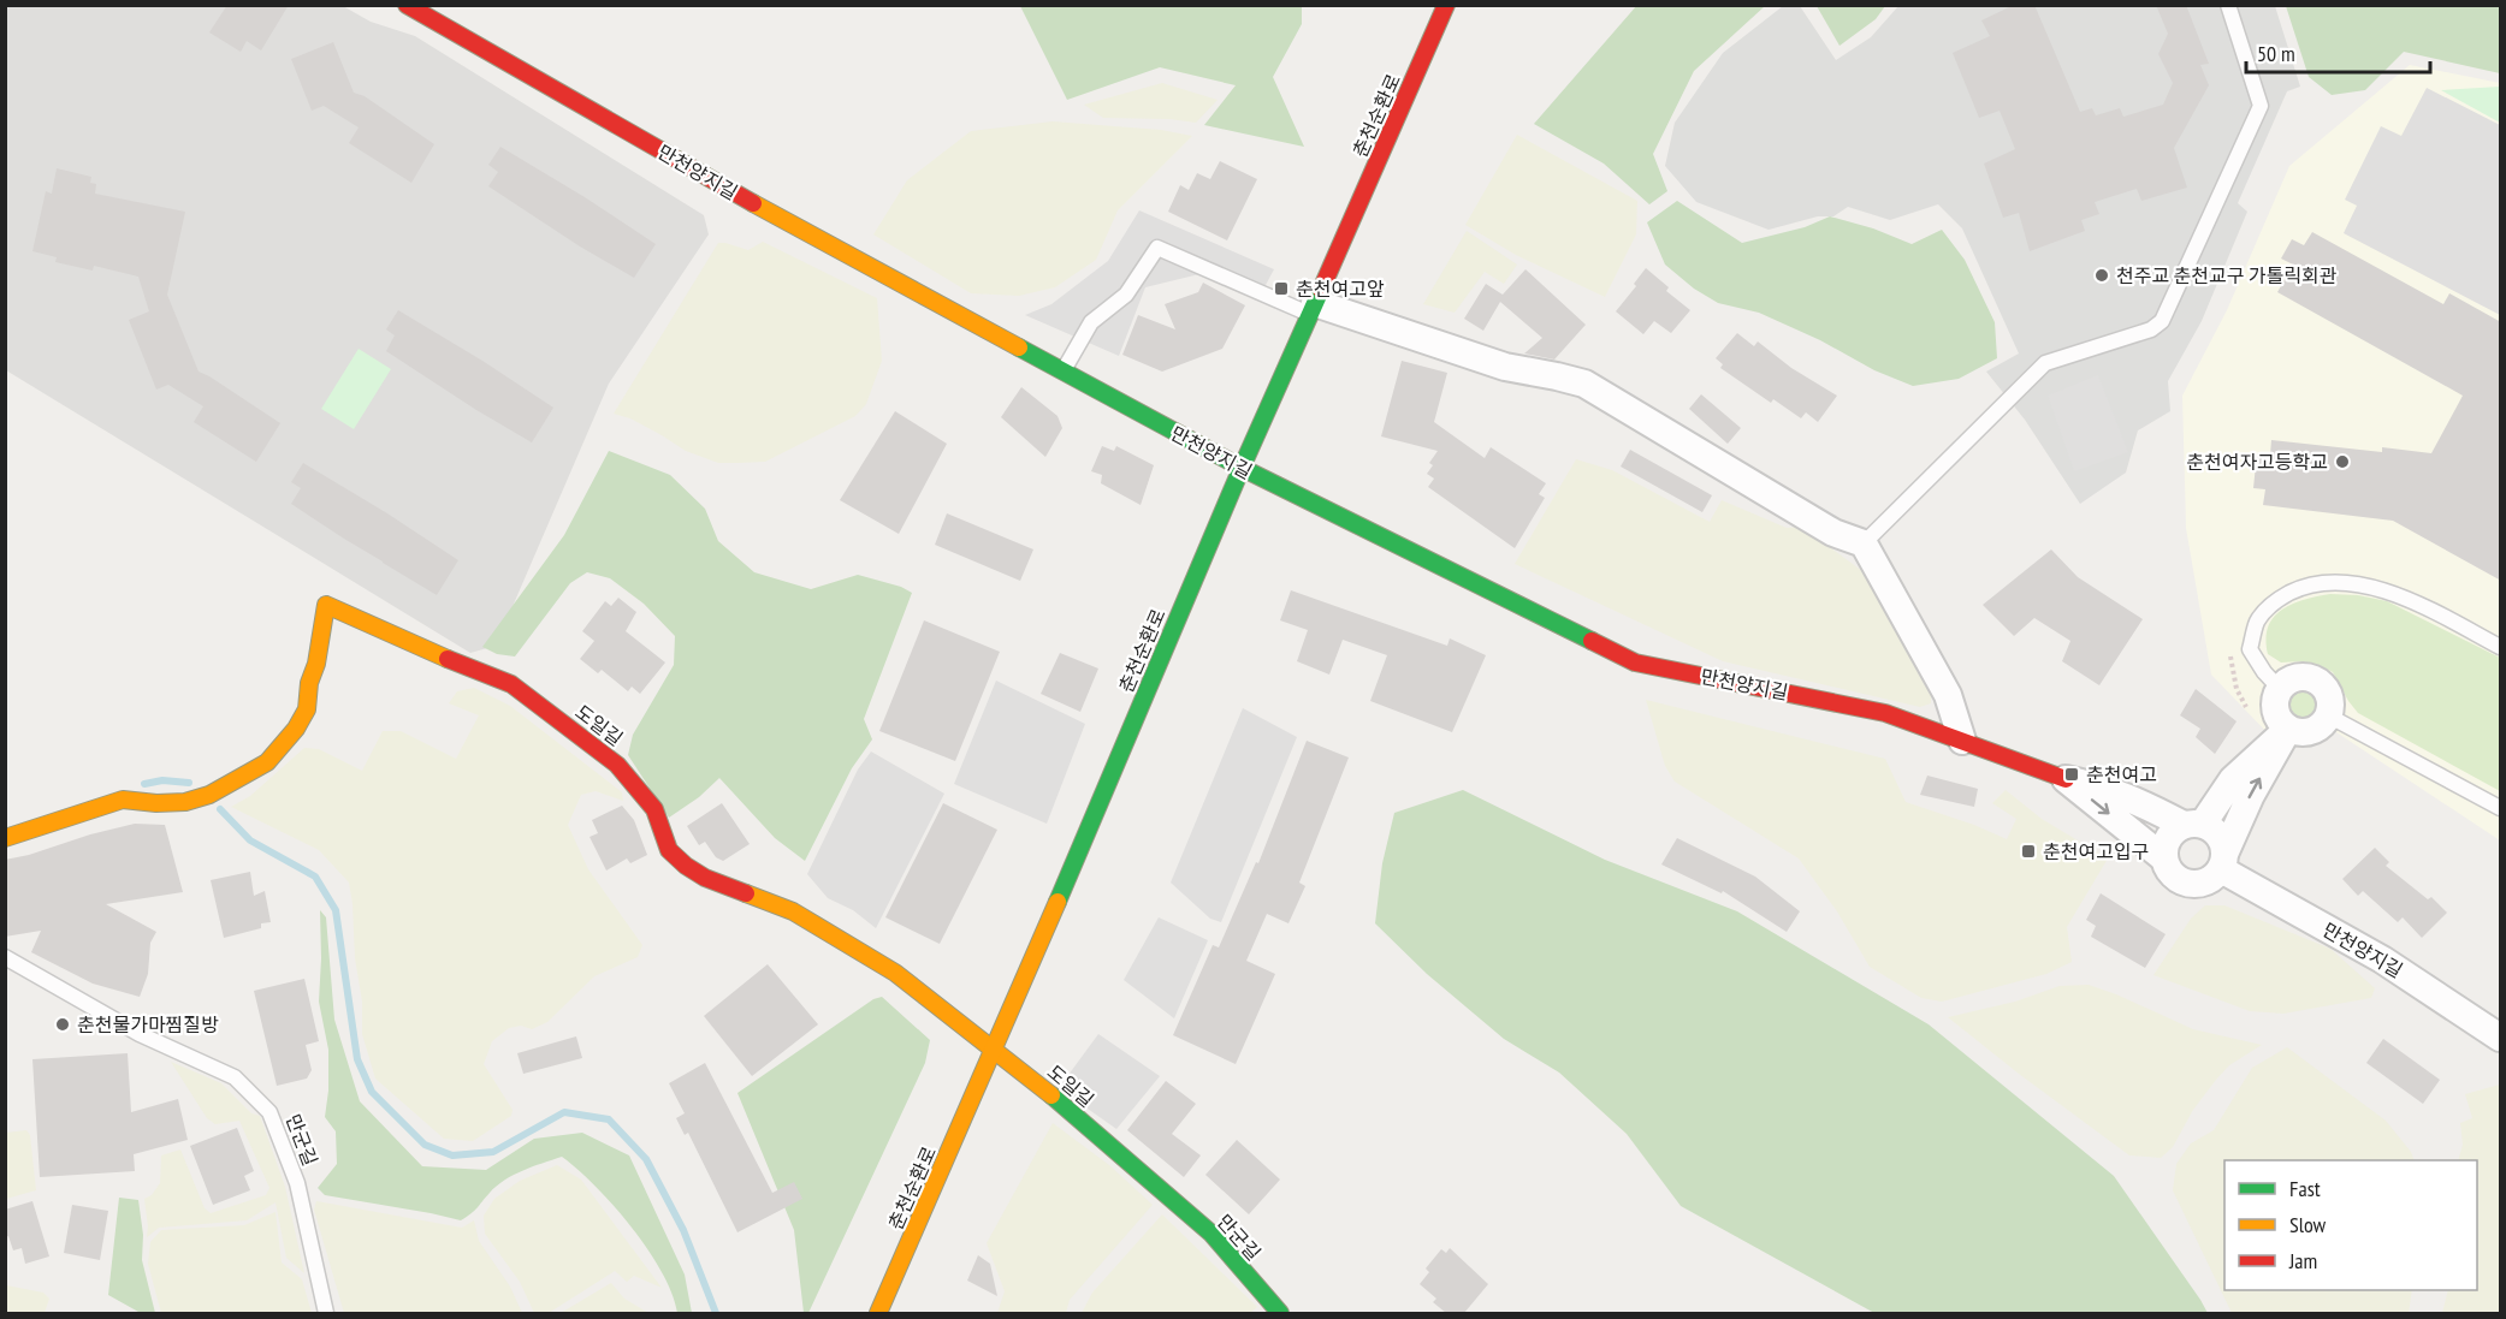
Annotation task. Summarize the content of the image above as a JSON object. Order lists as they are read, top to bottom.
{
  "streets": {
    "street": [
      "춘천순환로",
      "만천양지길",
      "도일길",
      "만군길"
    ]
  },
  "crossings": [
    ["춘천순환로", "만천양지길"],
    ["춘천순환로", "도일길"],
    ["도일길", "만군길"]
  ],
  "places": {
    "other": ["천주교 춘천교구 가톨릭회관", "춘천여자고등학교", "춘천물가마찜질방"],
    "transit": ["춘천여고앞", "춘천여고", "춘천여고입구"]
  },
  "legend": ["Fast", "Slow", "Jam"],
  "scale_bar": "50 m"
}
